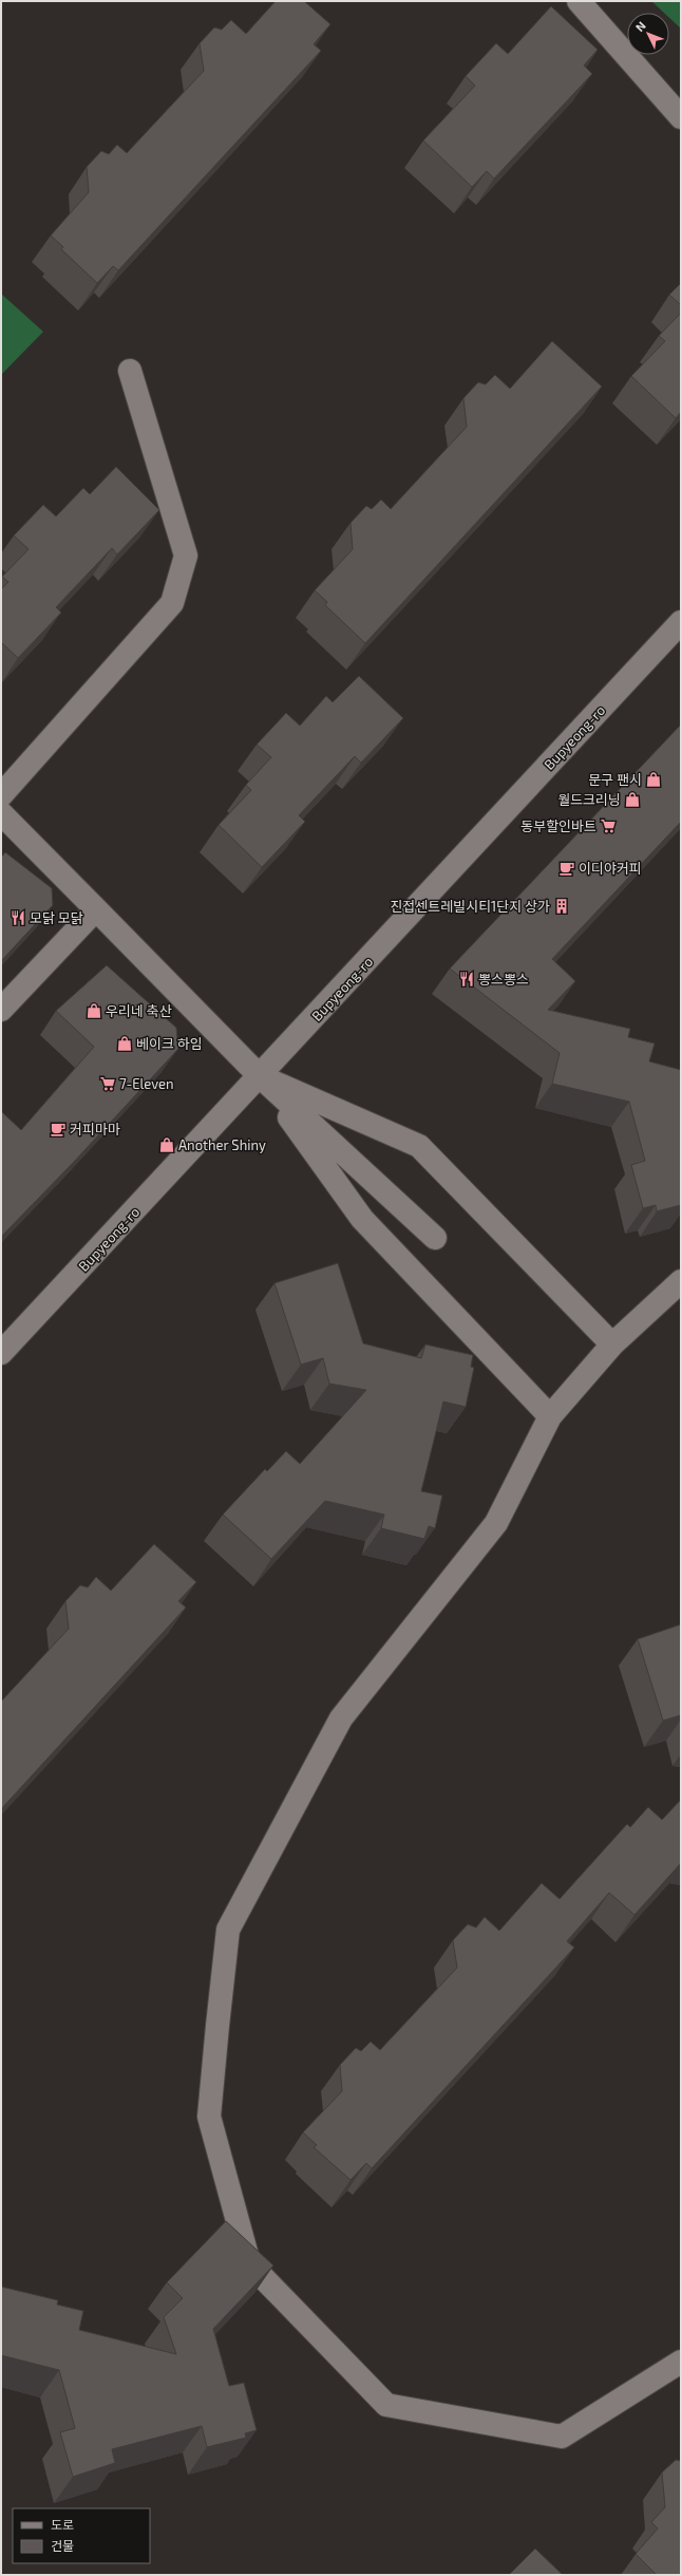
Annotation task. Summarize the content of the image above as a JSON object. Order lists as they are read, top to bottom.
{
  "streets": {
    "street": ["Bupyeong-ro"]
  },
  "places": {
    "shop": [
      "문구 팬시",
      "월드크리닝",
      "우리네 축산",
      "베이크 하임",
      "Another Shiny"
    ],
    "supermarket": ["동부할인바트", "7-Eleven"],
    "cafe": ["이디야커피", "커피마마"],
    "building": ["진접센트레빌시티1단지 상가"],
    "restaurant": ["모닭 모닭", "뽕스뽕스"]
  },
  "legend": ["도로", "건물"],
  "north": "top left"
}
